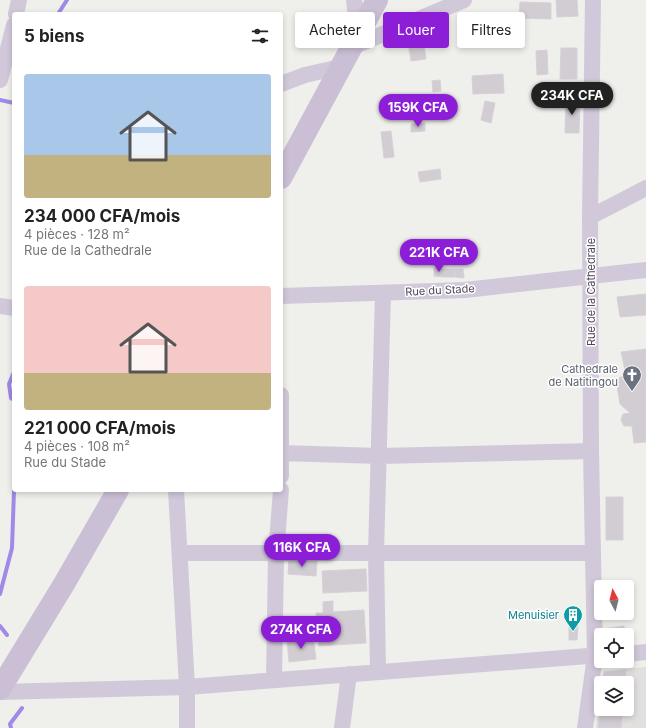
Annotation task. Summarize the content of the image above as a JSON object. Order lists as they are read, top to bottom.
{
  "streets": {
    "street": ["Rue du Stade", "Rue de la Cathedrale"]
  },
  "crossings": [
    ["Rue du Stade", "Rue de la Cathedrale"]
  ],
  "places": {
    "church": ["Cathedrale de Natitingou"],
    "building": ["Menuisier"]
  },
  "north": "top",
  "page": {
    "chip": ["Acheter", "Louer", "Filtres"],
    "heading": "5 biens",
    "list": [
      {
        "name": "234 000 CFA/mois",
        "note": "4 pièces · 128 m² · Rue de la Cathedrale"
      },
      {
        "name": "221 000 CFA/mois",
        "note": "4 pièces · 108 m² · Rue du Stade"
      }
    ],
    "price": [
      "234K CFA",
      "159K CFA",
      "221K CFA",
      "116K CFA",
      "274K CFA"
    ]
  }
}
